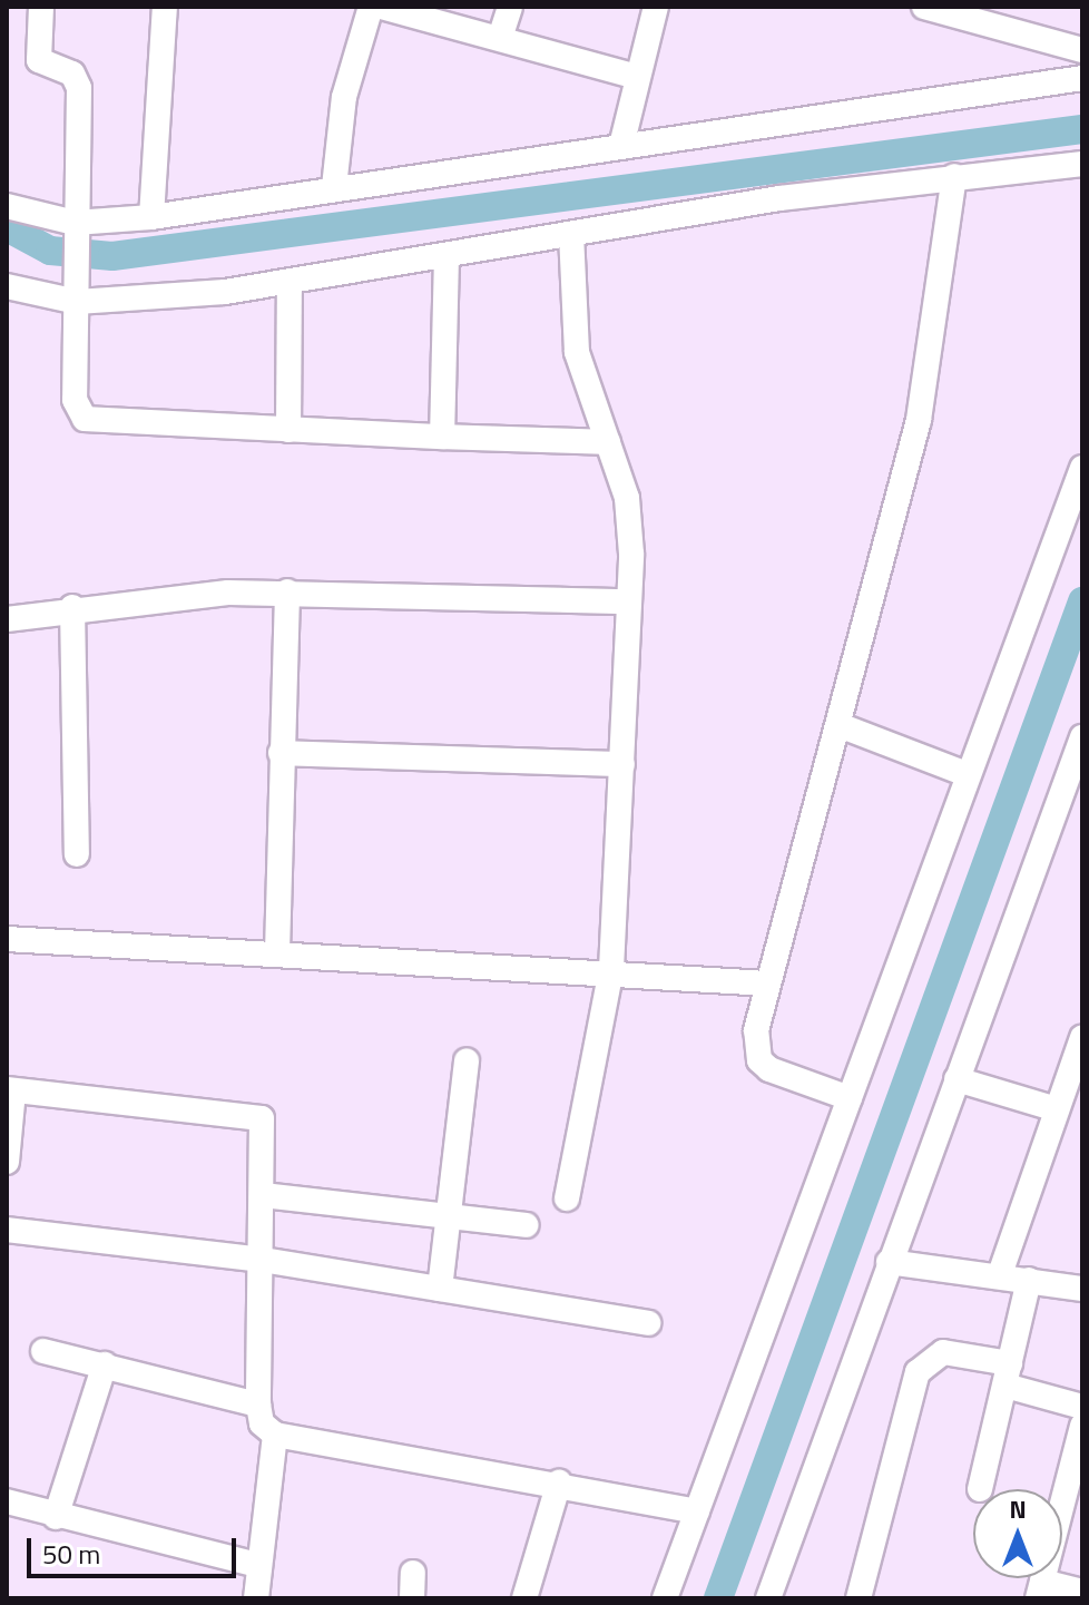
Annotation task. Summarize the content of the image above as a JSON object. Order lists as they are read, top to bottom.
{
  "scale_bar": "50 m",
  "north": "top"
}
